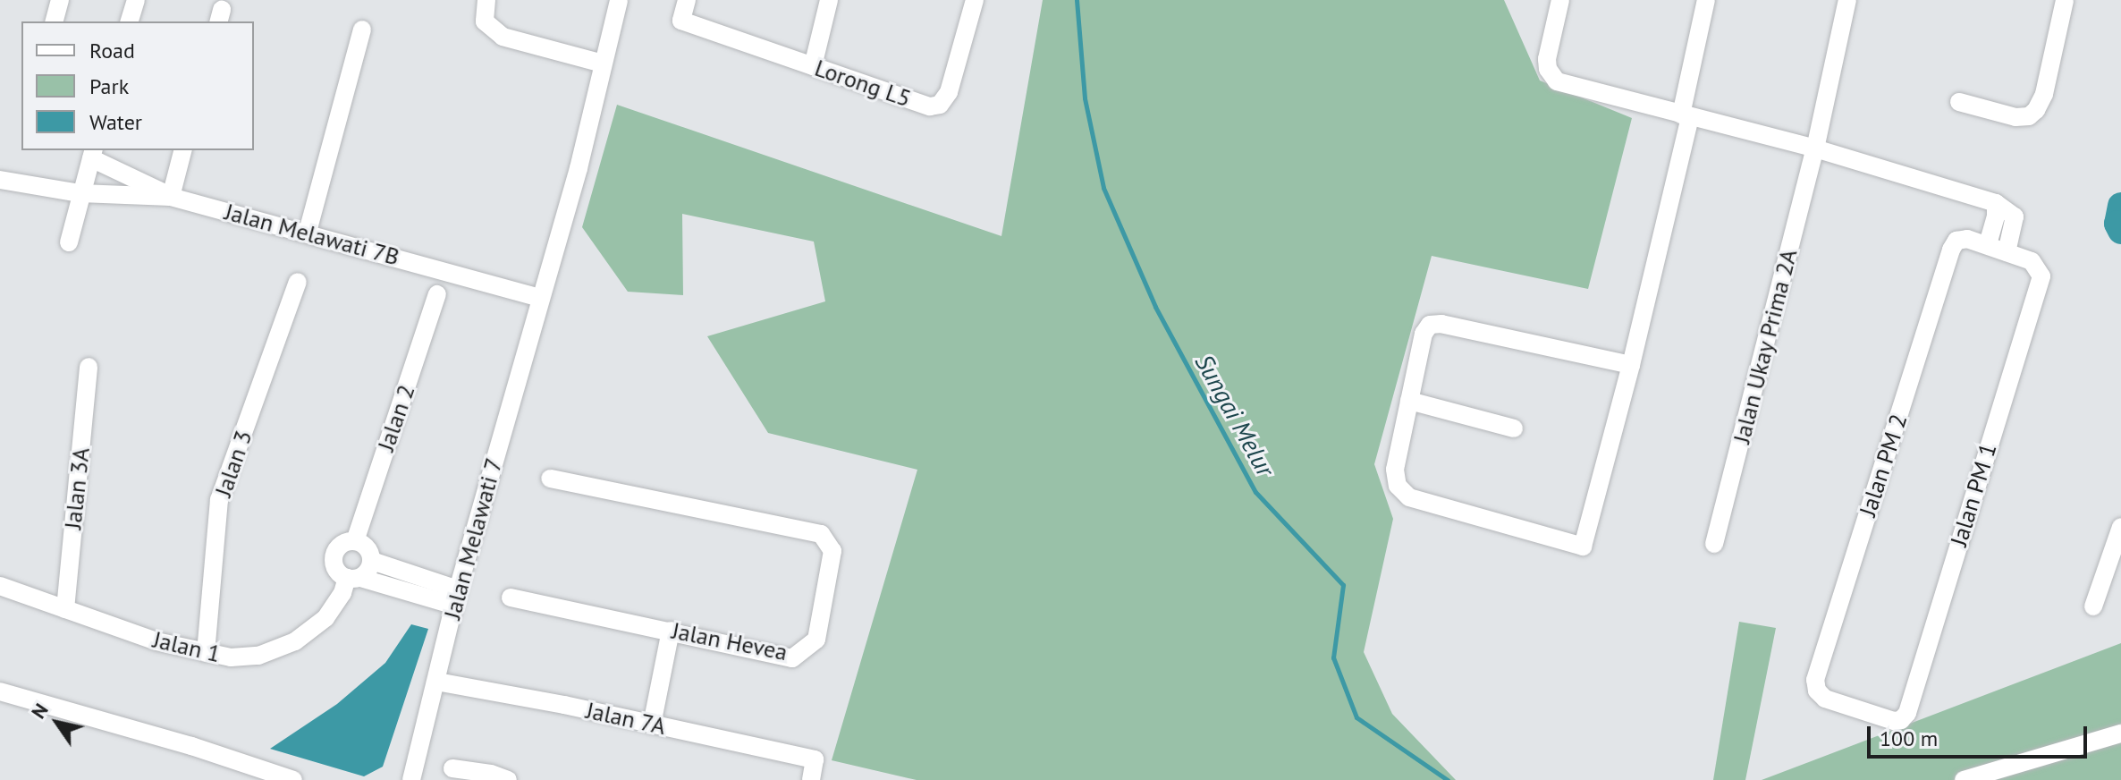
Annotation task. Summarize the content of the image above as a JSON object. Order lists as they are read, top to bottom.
{
  "streets": {
    "street": [
      "Lorong L5",
      "Jalan Melawati 7B",
      "Jalan Ukay Prima 2A",
      "Jalan 2",
      "Jalan 3",
      "Jalan PM 2",
      "Jalan 3A",
      "Jalan PM 1",
      "Jalan Melawati 7",
      "Jalan Hevea",
      "Jalan 1",
      "Jalan 7A"
    ]
  },
  "crossings": [
    ["Jalan Melawati 7B", "Jalan Melawati 7"],
    ["Jalan 2", "Jalan 1"],
    ["Jalan 3", "Jalan 1"],
    ["Jalan PM 2", "Jalan PM 1"],
    ["Jalan 3A", "Jalan 1"],
    ["Jalan Melawati 7", "Jalan 7A"]
  ],
  "water": ["Sungai Melur"],
  "legend": ["Road", "Park", "Water"],
  "scale_bar": "100 m",
  "north": "top left"
}
